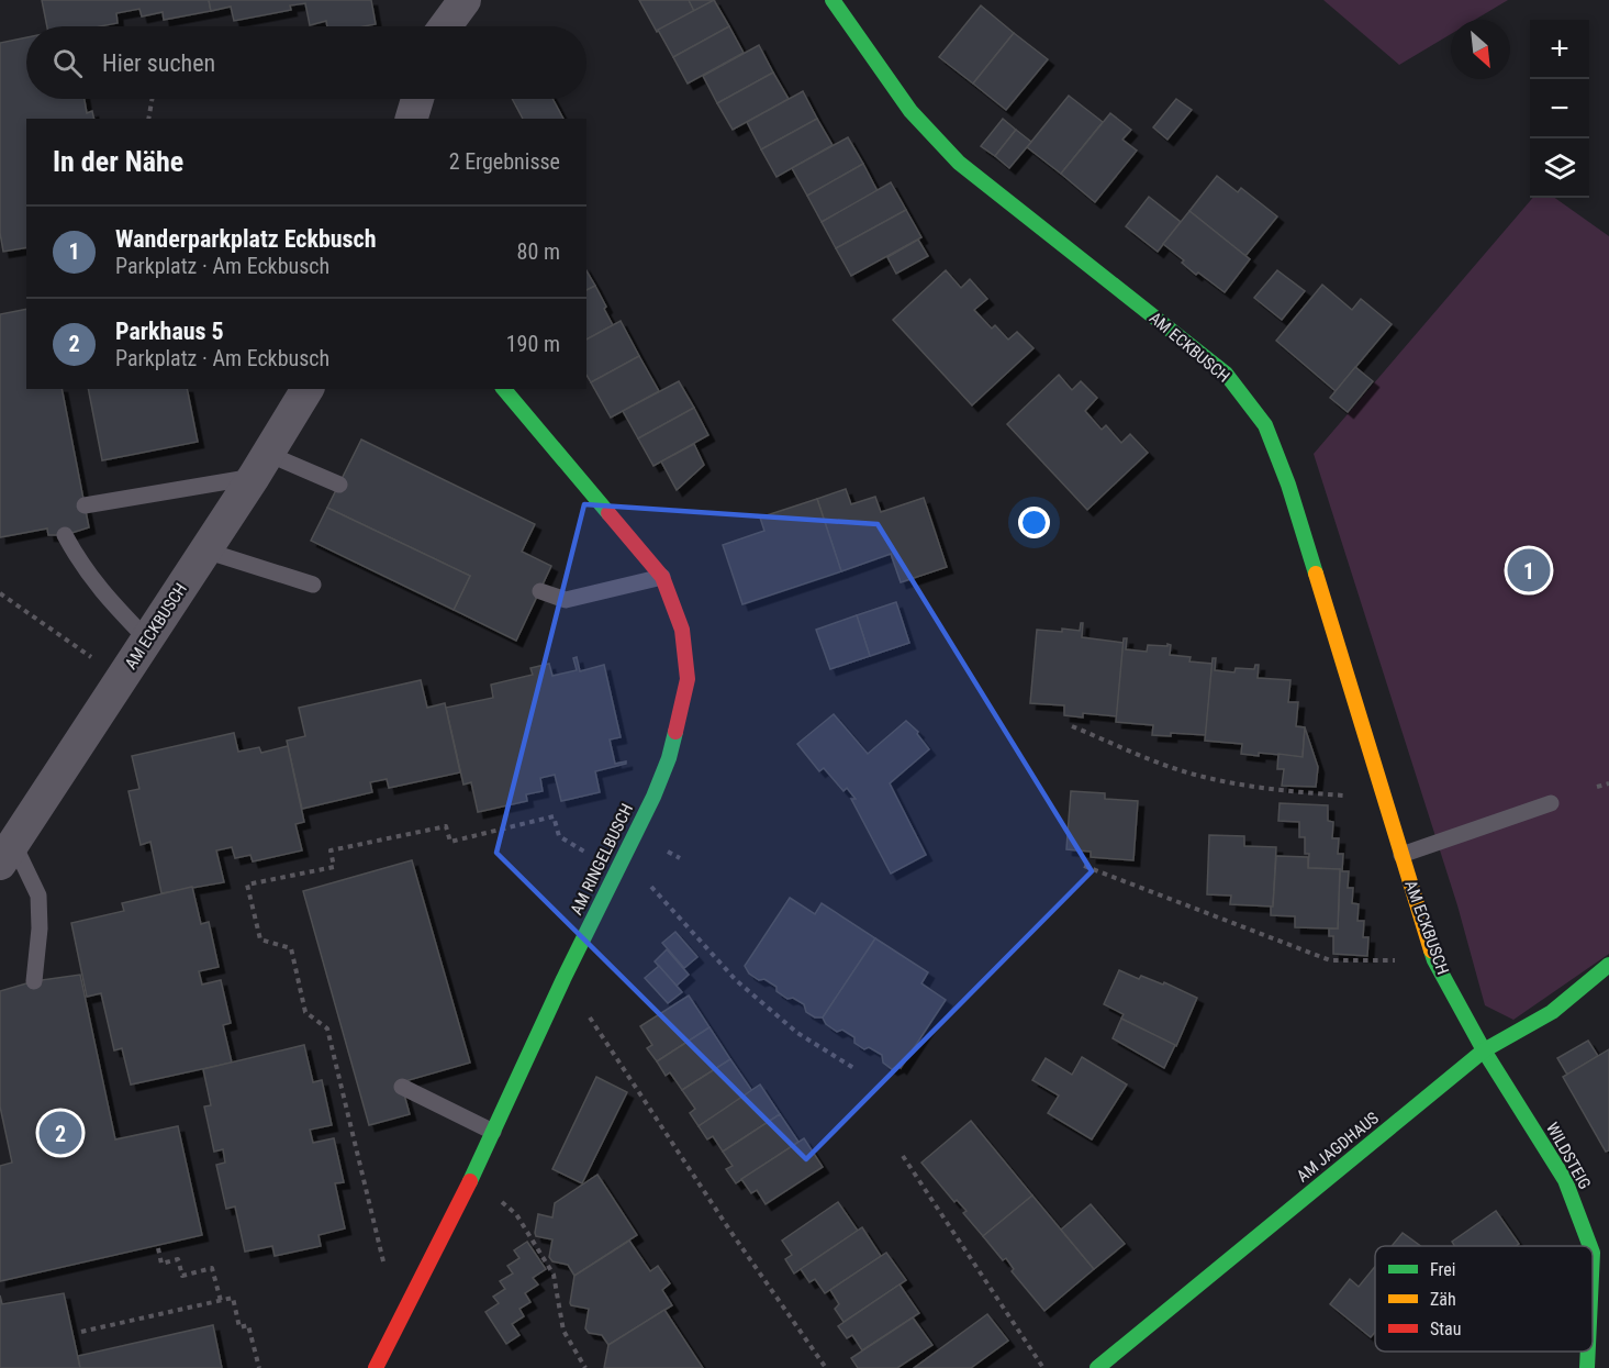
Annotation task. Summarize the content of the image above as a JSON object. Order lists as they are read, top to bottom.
{
  "streets": {
    "street": [
      "AM ECKBUSCH",
      "AM RINGELBUSCH",
      "AM JAGDHAUS",
      "WILDSTEIG"
    ]
  },
  "crossings": [
    ["AM ECKBUSCH", "AM JAGDHAUS"],
    ["AM ECKBUSCH", "WILDSTEIG"],
    ["AM JAGDHAUS", "WILDSTEIG"]
  ],
  "legend": ["Frei", "Zäh", "Stau"],
  "north": "bottom right",
  "page": {
    "map_buttons": ["+", "−"],
    "search": "Hier suchen",
    "heading": ["In der Nähe", "2 Ergebnisse"],
    "list": [
      {
        "mark": "1",
        "name": "Wanderparkplatz Eckbusch",
        "note": "Parkplatz · Am Eckbusch",
        "value": "80 m"
      },
      {
        "mark": "2",
        "name": "Parkhaus 5",
        "note": "Parkplatz · Am Eckbusch",
        "value": "190 m"
      }
    ],
    "pins": ["1", "2"]
  }
}
